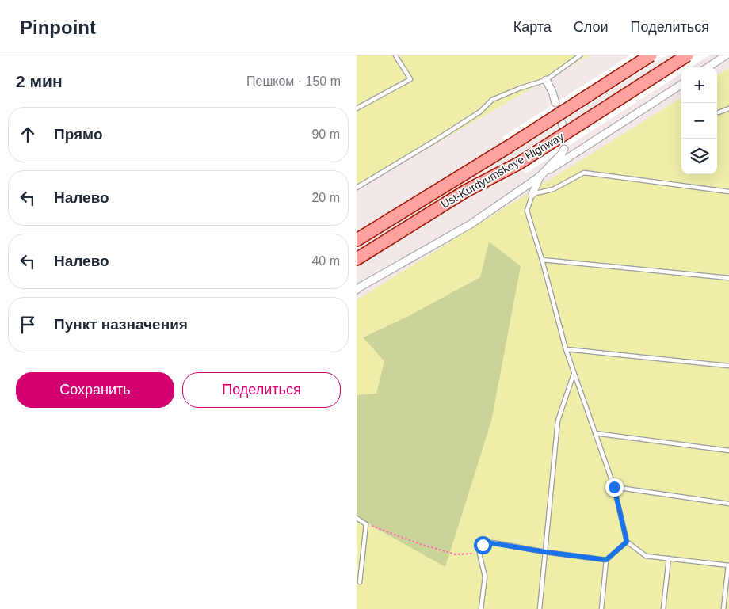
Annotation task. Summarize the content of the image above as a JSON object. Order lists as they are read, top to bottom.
{
  "streets": {
    "main road": ["Ust-Kurdyumskoye Highway"]
  },
  "page": {
    "header": "Pinpoint",
    "nav": ["Карта", "Слои", "Поделиться"],
    "heading": ["2 мин", "Пешком · 150 m"],
    "map_buttons": ["+", "−"],
    "list": [
      ["Прямо", "90 m"],
      ["Налево", "20 m"],
      ["Налево", "40 m"],
      "Пункт назначения"
    ],
    "buttons": ["Сохранить", "Поделиться"]
  }
}
